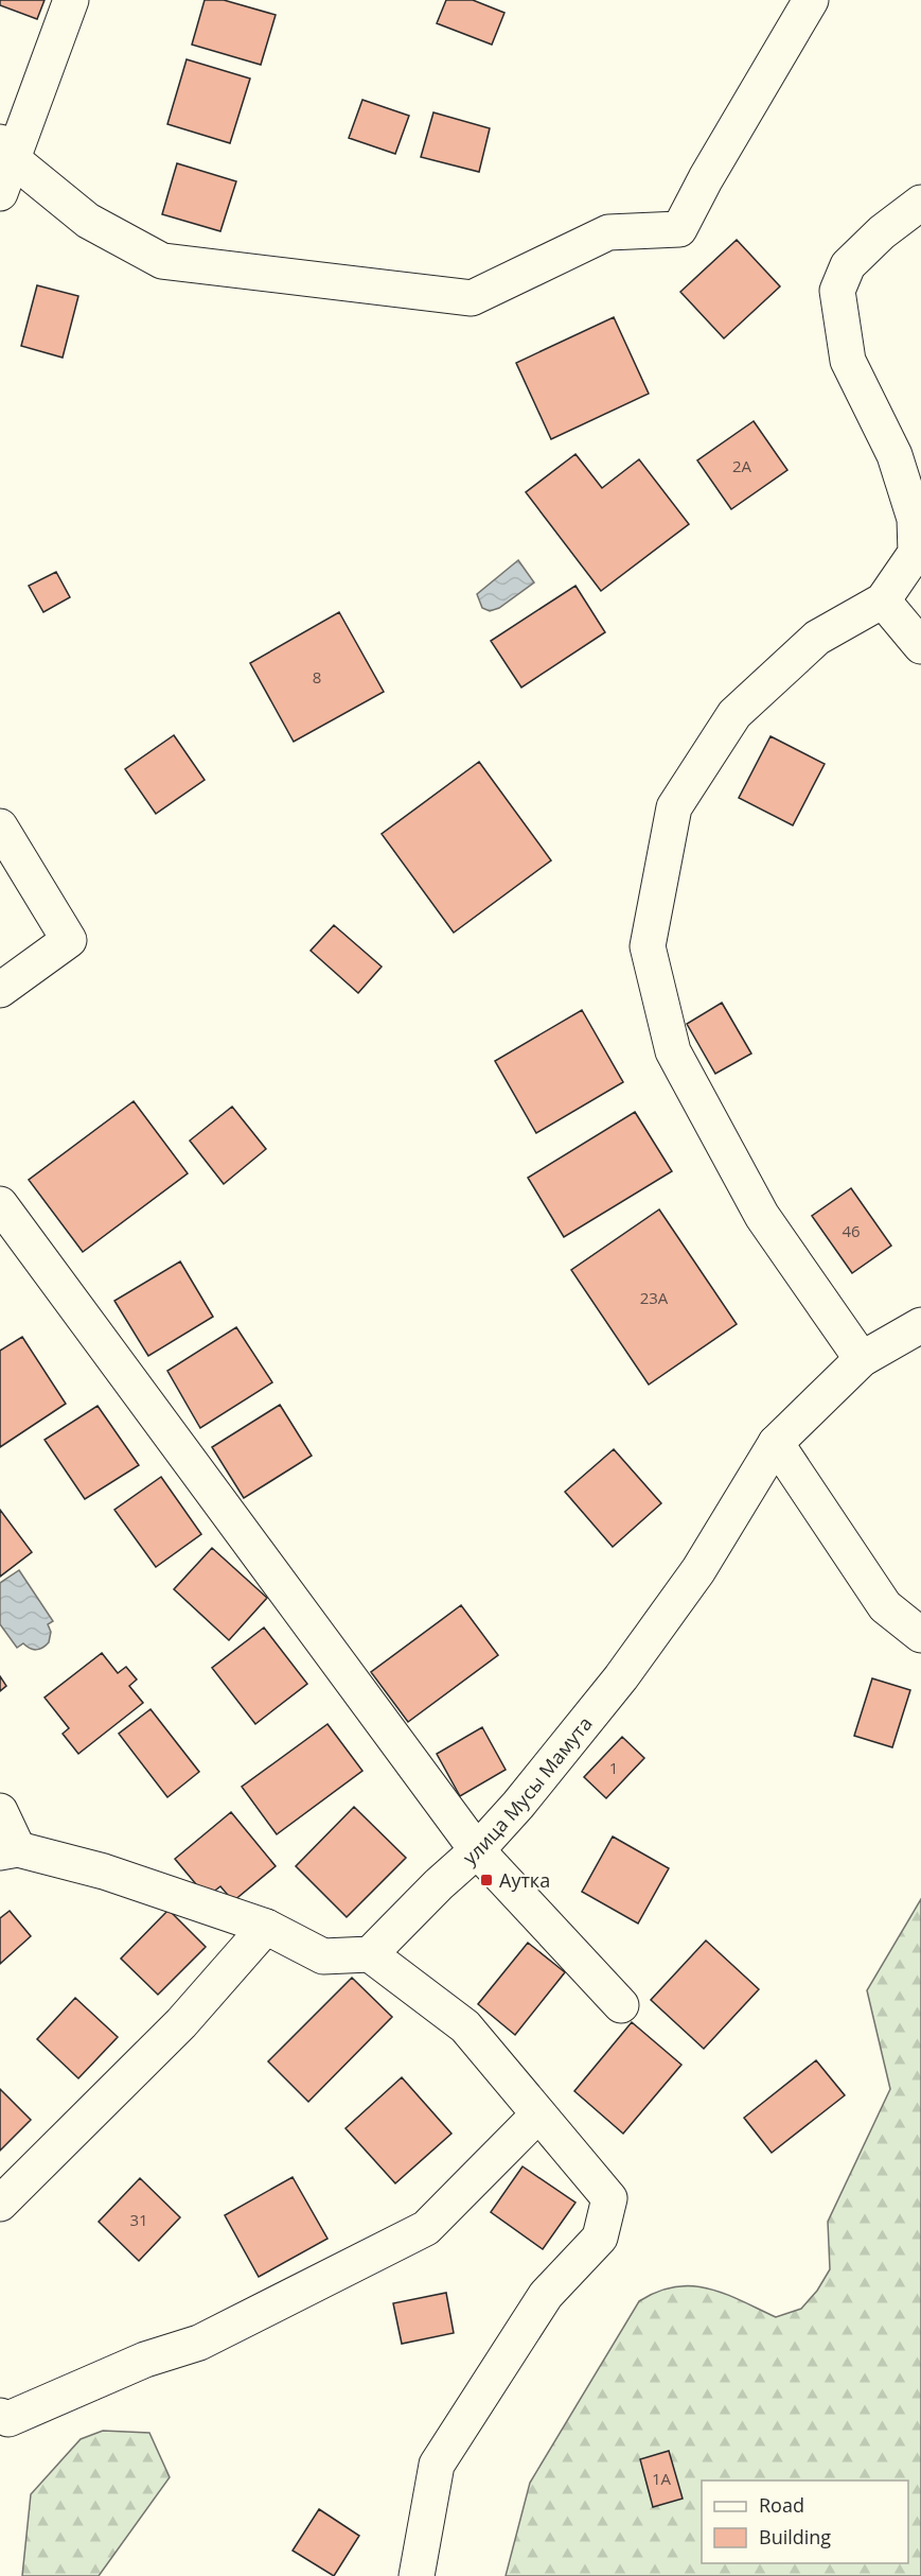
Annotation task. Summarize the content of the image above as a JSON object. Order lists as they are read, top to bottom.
{
  "streets": {
    "street": ["улица Мусы Мамута"]
  },
  "places": {
    "transit": ["Аутка"]
  },
  "house_numbers": [
    "2А",
    "8",
    "46",
    "23А",
    "1",
    "31",
    "1А"
  ],
  "legend": ["Road", "Building"]
}
